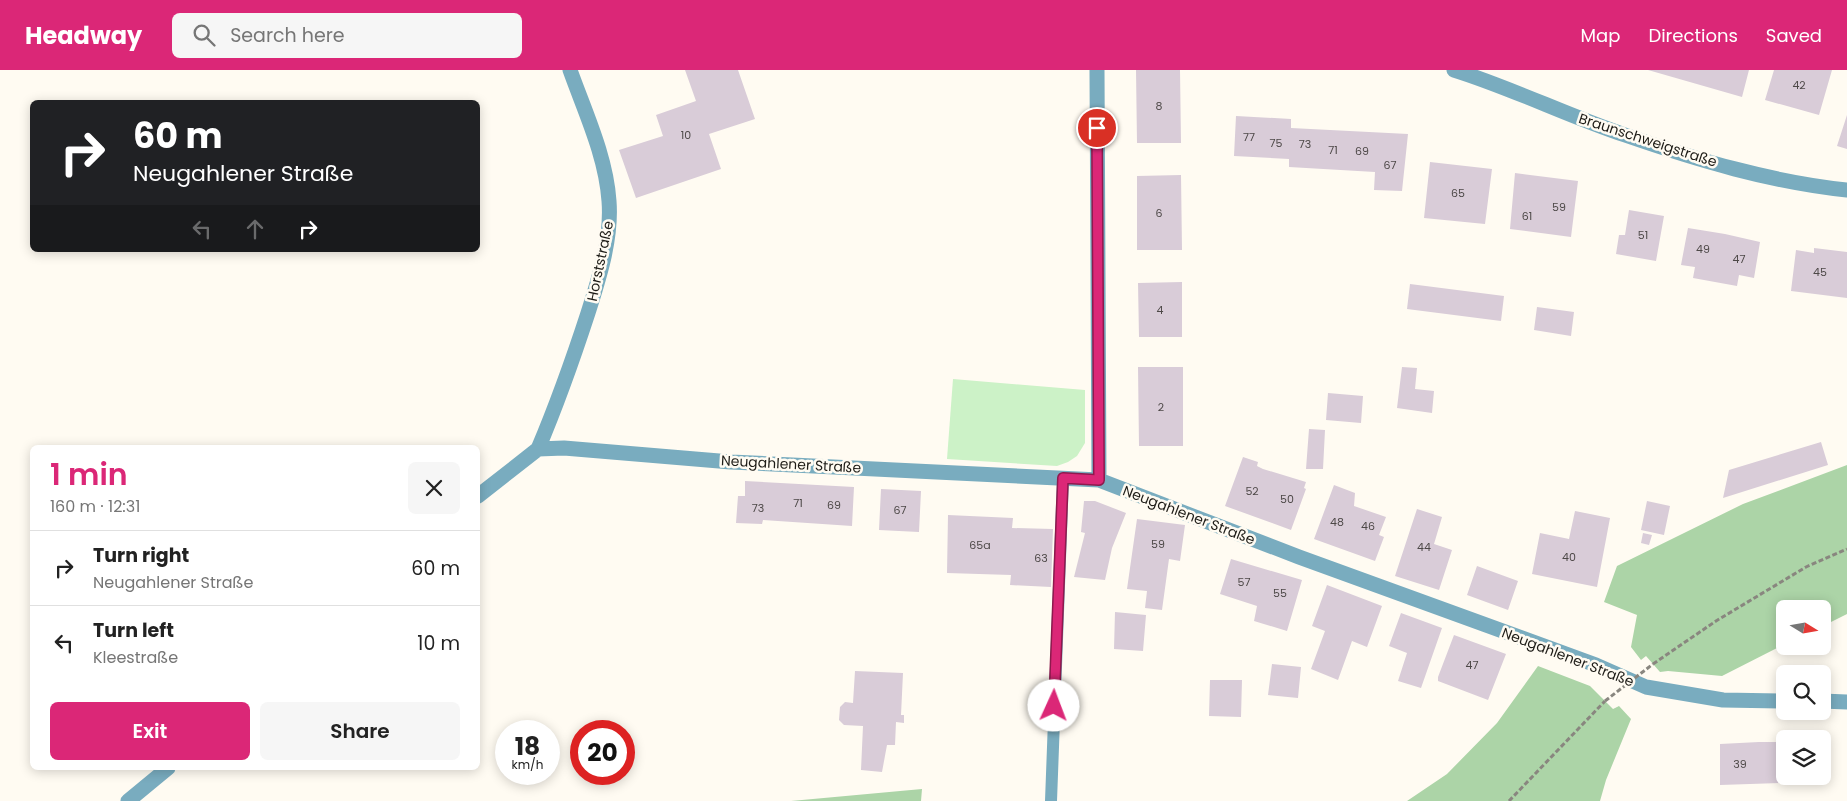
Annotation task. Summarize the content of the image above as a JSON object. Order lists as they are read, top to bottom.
{
  "streets": {
    "street": ["Braunschweigstraße", "Horststraße", "Neugahlener Straße"]
  },
  "crossings": [
    ["Horststraße", "Neugahlener Straße"]
  ],
  "house_numbers": [
    "42",
    "8",
    "10",
    "77",
    "75",
    "73",
    "71",
    "69",
    "67",
    "65",
    "59",
    "6",
    "61",
    "51",
    "49",
    "47",
    "45",
    "4",
    "2",
    "52",
    "50",
    "71",
    "69",
    "73",
    "67",
    "48",
    "46",
    "59",
    "65a",
    "44",
    "40",
    "63",
    "57",
    "55",
    "47",
    "39"
  ],
  "north": "right",
  "page": {
    "header": "Headway",
    "search": "Search here",
    "nav": ["Map", "Directions", "Saved"],
    "turn": ["60 m", "Neugahlener Straße"],
    "heading": ["1 min", "160 m · 12:31"],
    "list": [
      {
        "name": "Turn right",
        "note": "Neugahlener Straße",
        "value": "60 m"
      },
      {
        "name": "Turn left",
        "note": "Kleestraße",
        "value": "10 m"
      }
    ],
    "buttons": ["Exit", "Share"],
    "speed": "18 km/h",
    "limit": "20"
  }
}
